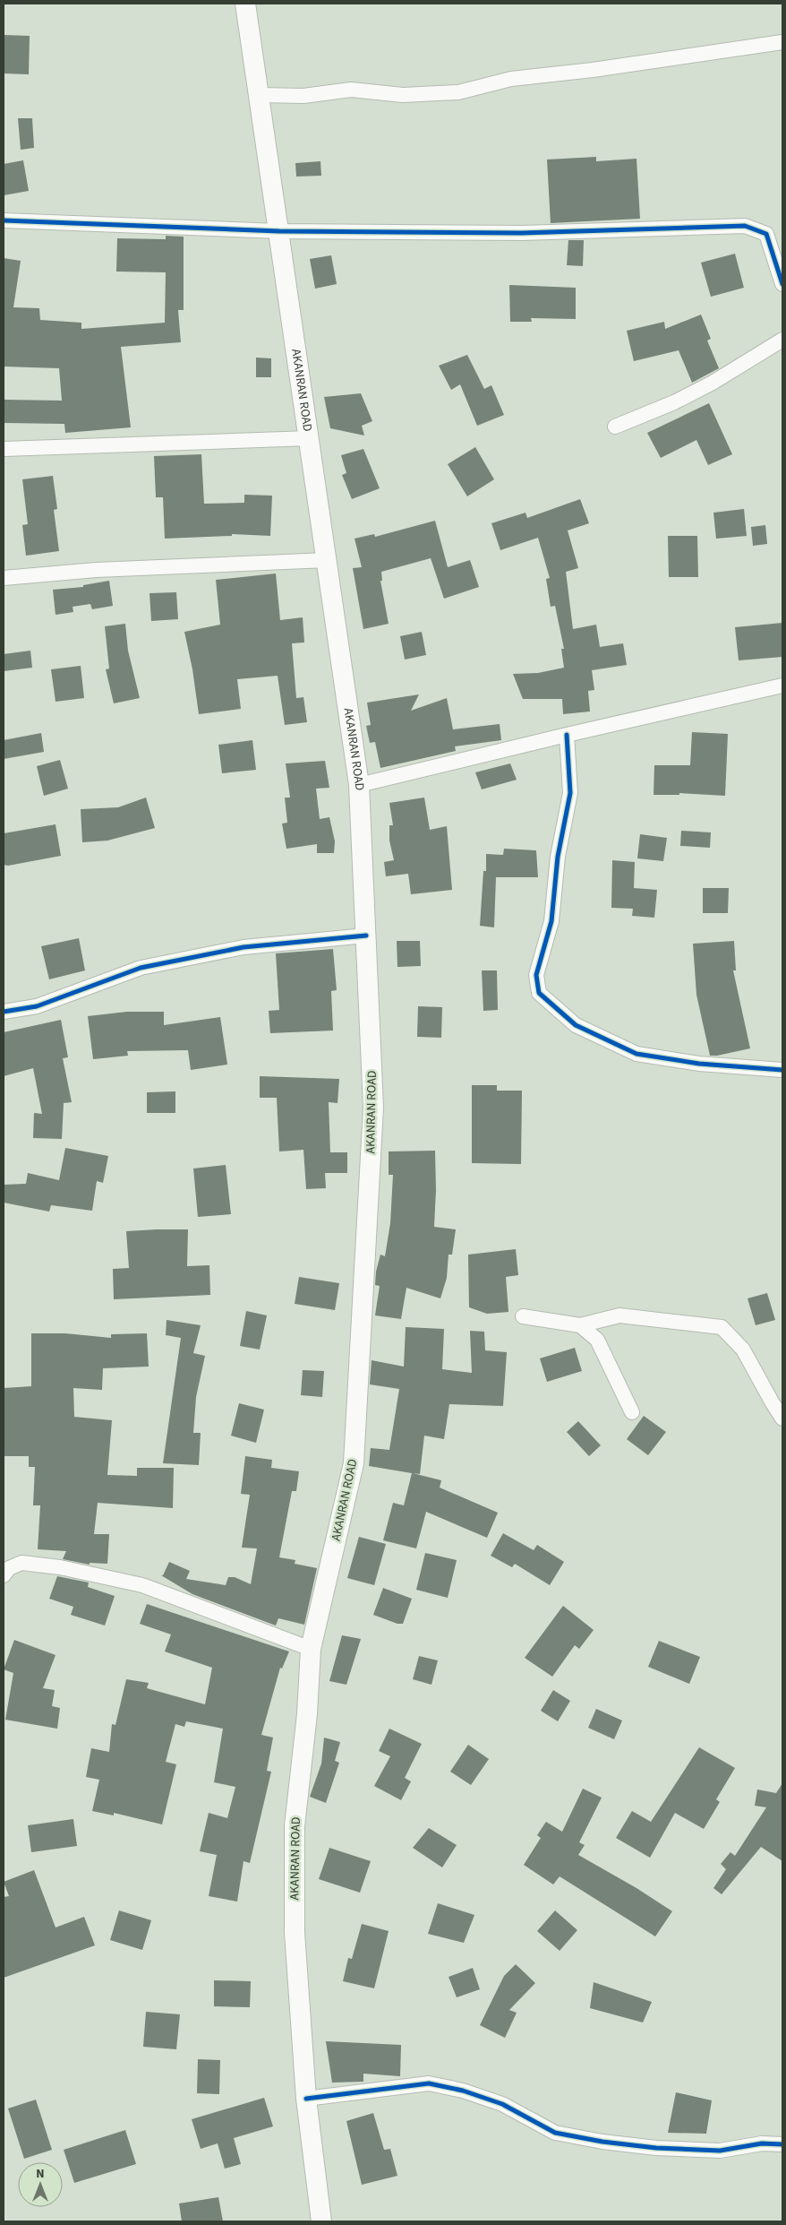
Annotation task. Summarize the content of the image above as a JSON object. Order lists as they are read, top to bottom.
{
  "streets": {
    "main road": ["AKANRAN ROAD"]
  },
  "north": "top"
}
